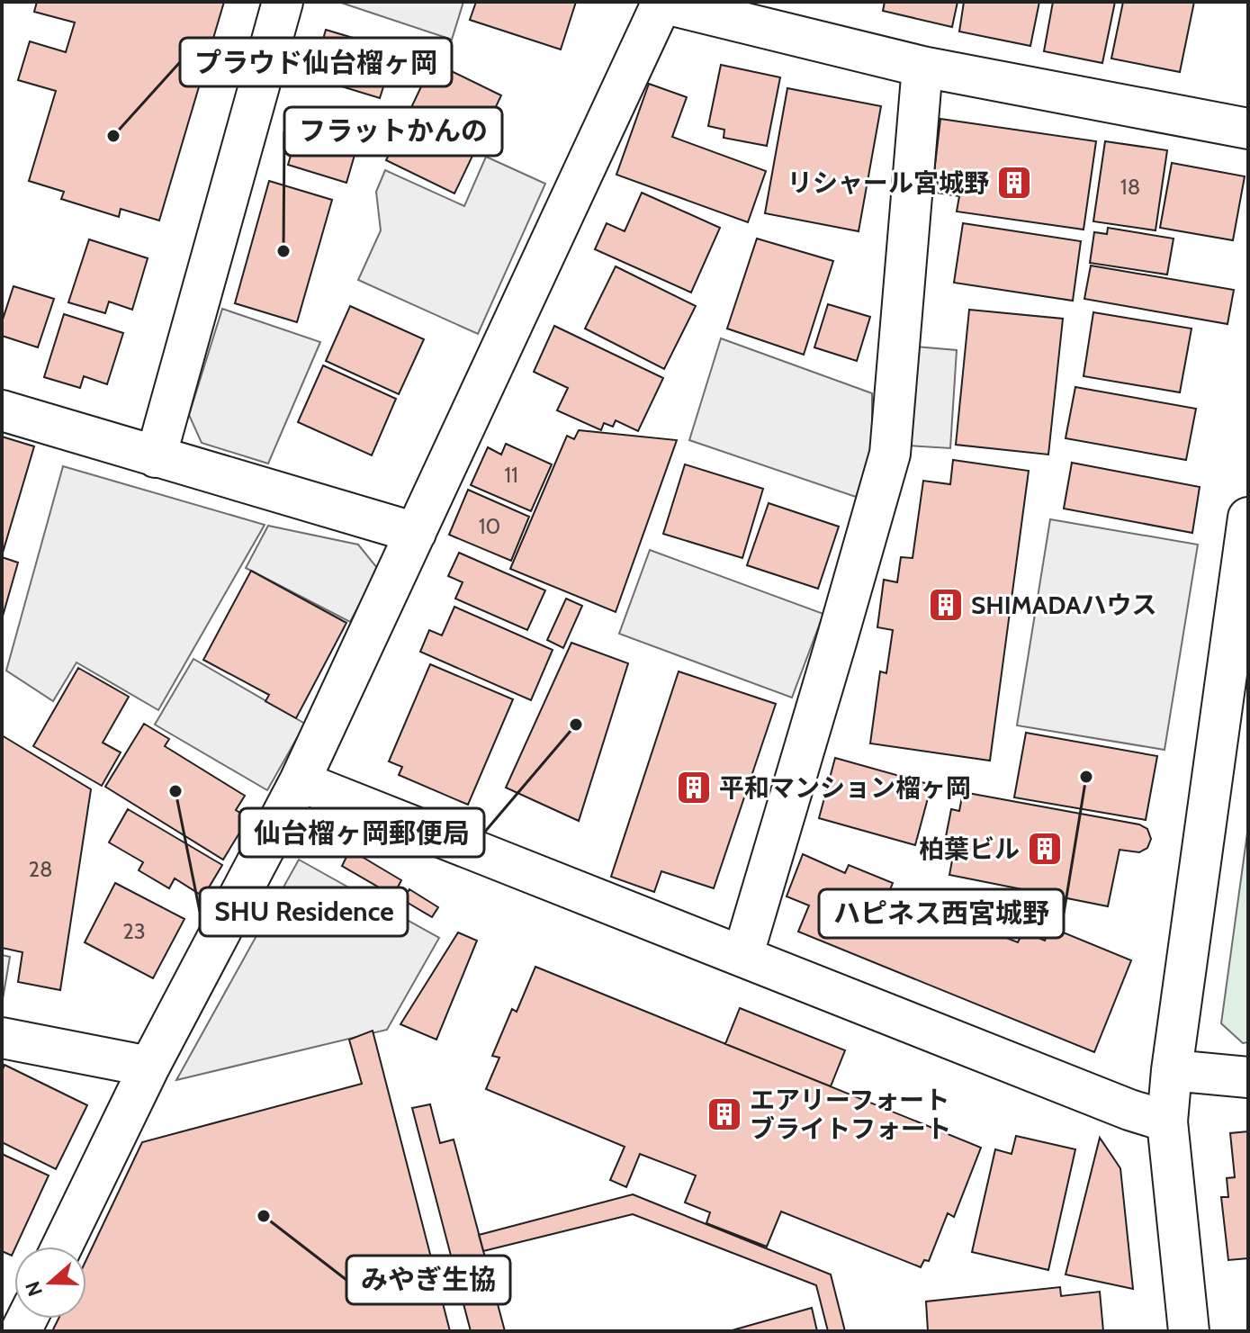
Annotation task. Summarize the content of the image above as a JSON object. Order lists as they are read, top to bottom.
{
  "places": {
    "other": [
      "プラウド仙台榴ヶ岡",
      "フラットかんの",
      "仙台榴ヶ岡郵便局",
      "ハピネス西宮城野",
      "SHU Residence",
      "みやぎ生協"
    ],
    "building": [
      "リシャール宮城野",
      "SHIMADAハウス",
      "平和マンション榴ヶ岡",
      "柏葉ビル",
      "エアリーフォート ブライトフォート"
    ]
  },
  "house_numbers": [
    "18",
    "11",
    "10",
    "28",
    "23"
  ],
  "north": "left"
}
